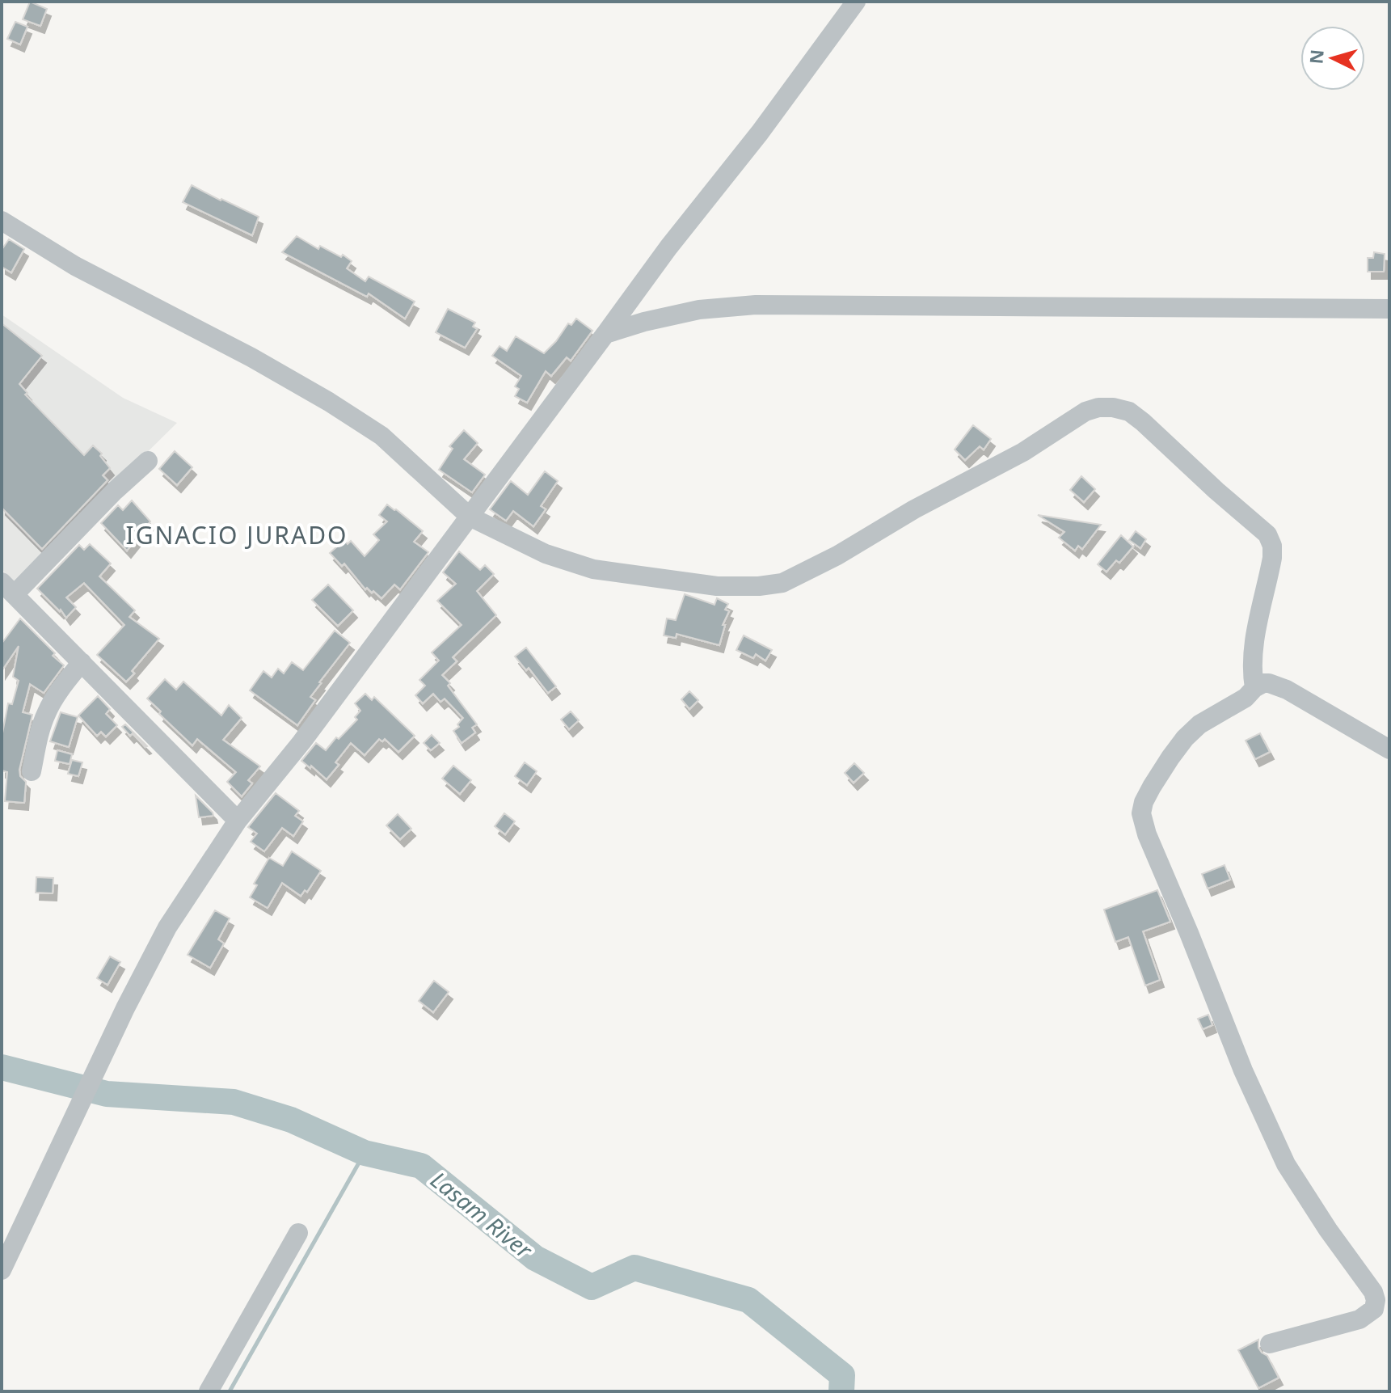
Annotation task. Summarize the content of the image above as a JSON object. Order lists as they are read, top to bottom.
{
  "districts": ["IGNACIO JURADO"],
  "water": ["Lasam River"],
  "north": "left"
}
